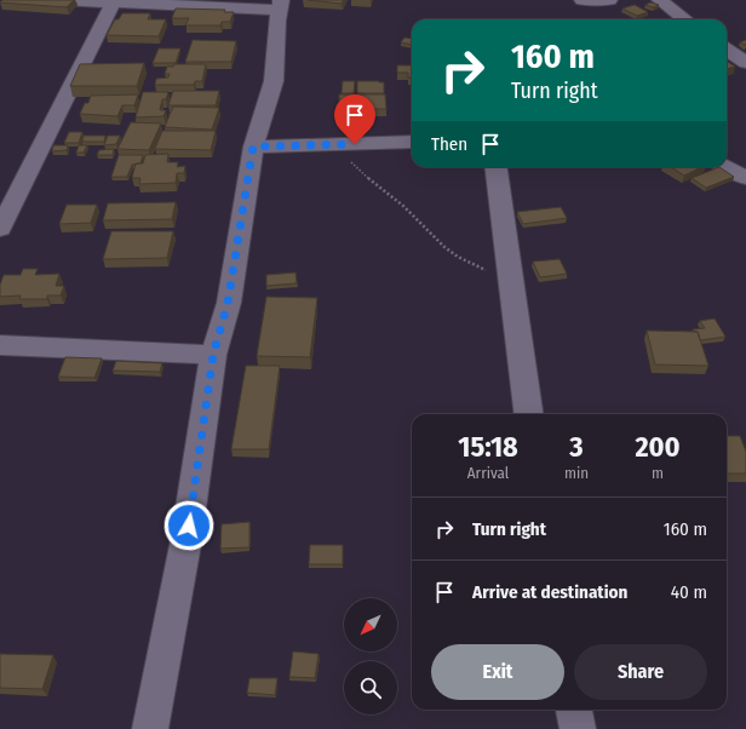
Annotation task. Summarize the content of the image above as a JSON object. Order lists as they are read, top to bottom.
{
  "north": "bottom left",
  "page": {
    "turn": ["160 m", "Turn right"],
    "then": "Then",
    "eta": [
      "15:18",
      "Arrival",
      "3",
      "min",
      "200",
      "m"
    ],
    "list": [
      {
        "name": "Turn right",
        "value": "160 m"
      },
      {
        "name": "Arrive at destination",
        "value": "40 m"
      }
    ],
    "buttons": ["Exit", "Share"]
  }
}
